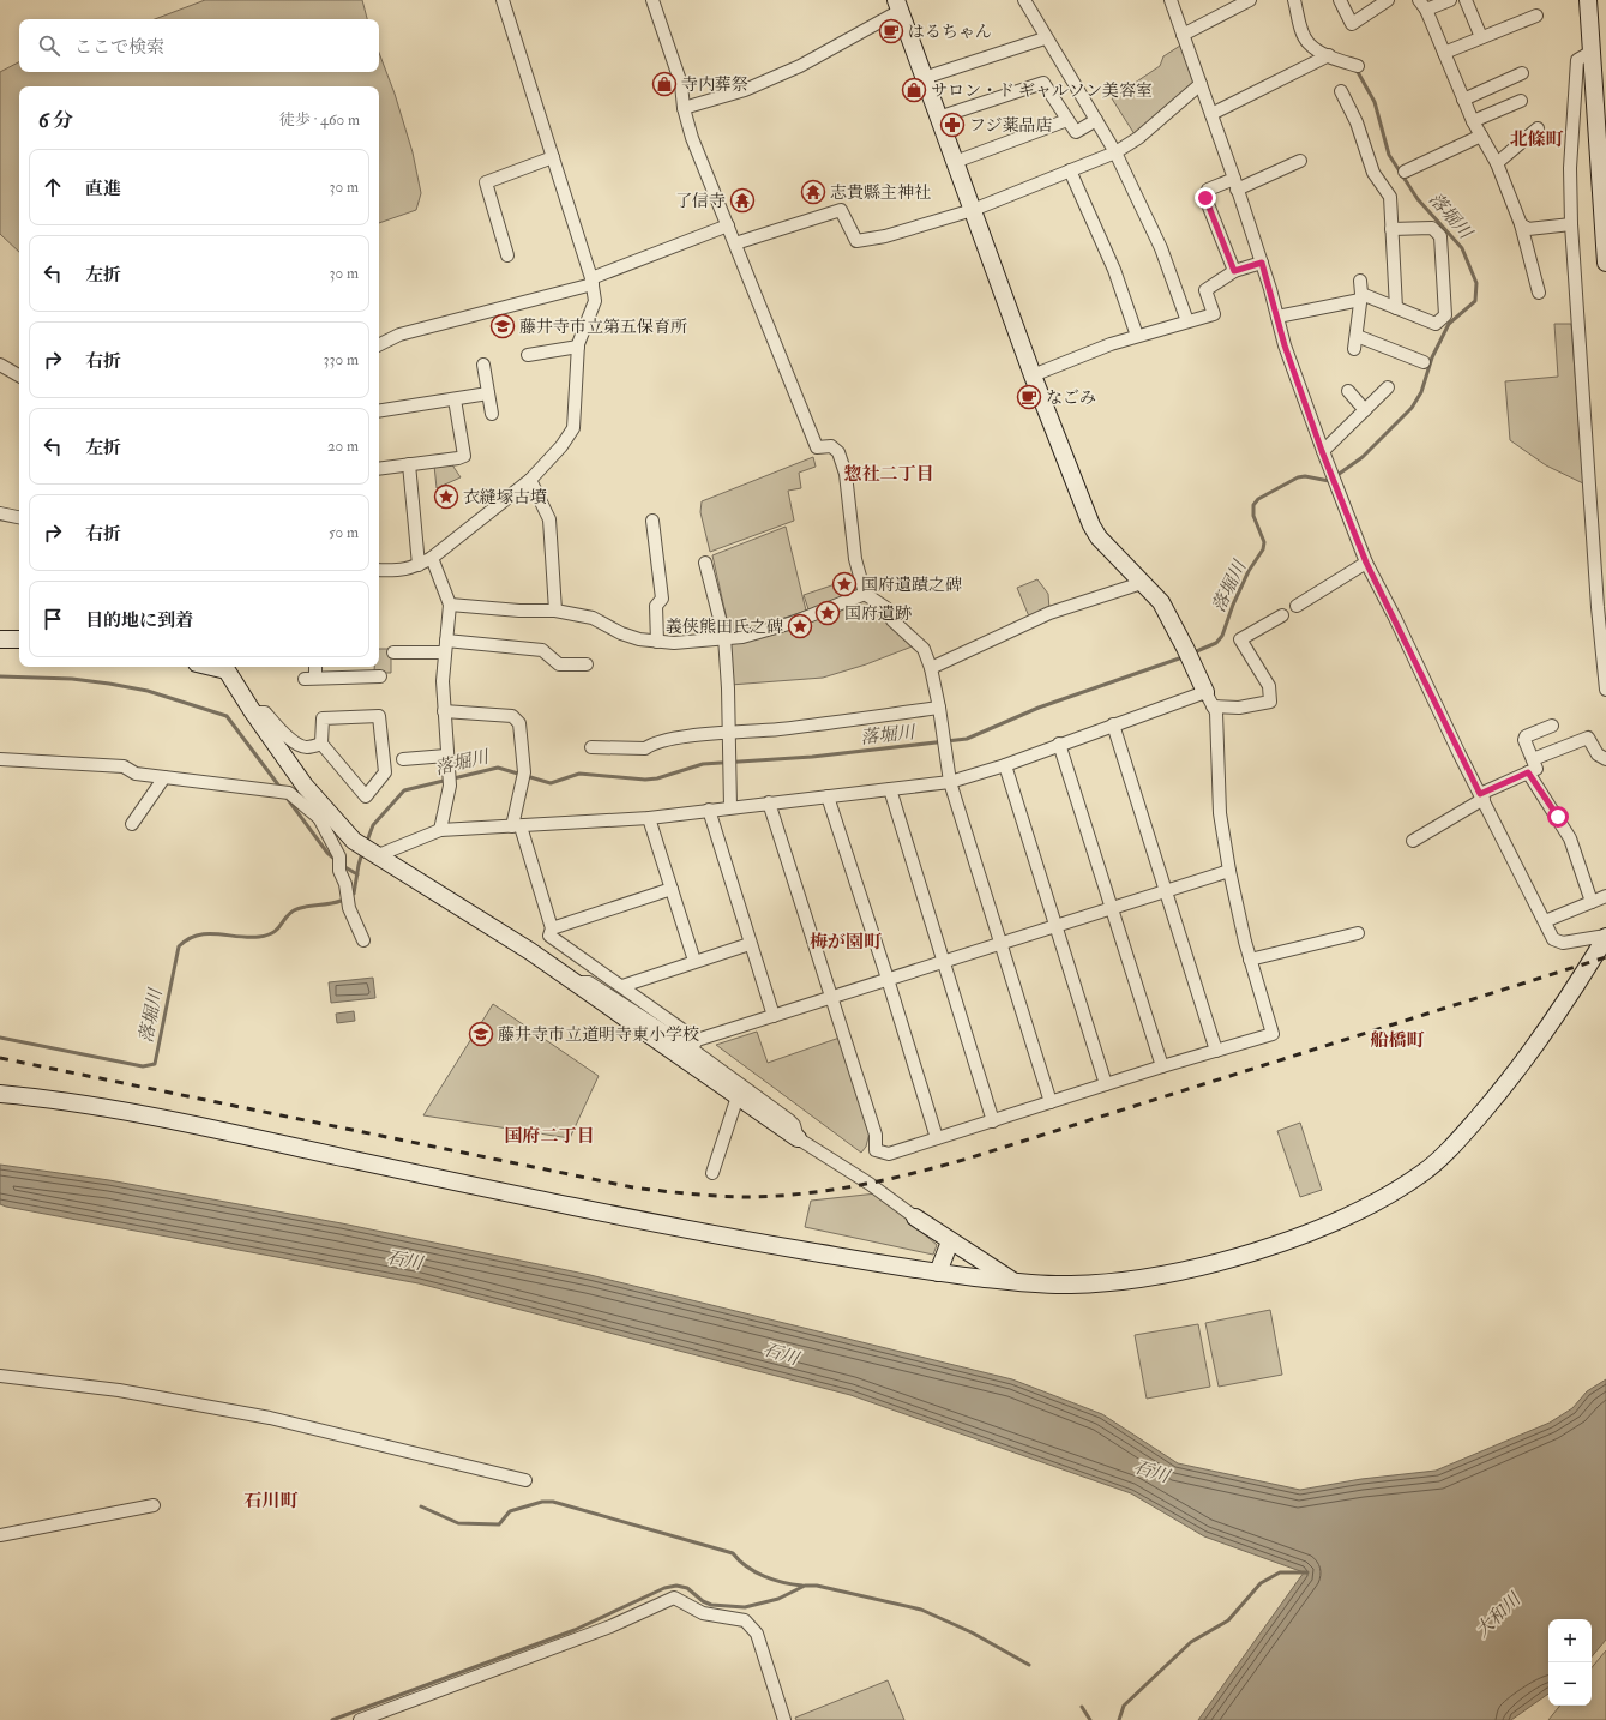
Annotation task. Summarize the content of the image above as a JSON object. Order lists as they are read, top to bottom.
{
  "districts": [
    "北條町",
    "惣社二丁目",
    "梅が園町",
    "船橋町",
    "国府二丁目",
    "石川町"
  ],
  "water": ["落堀川", "石川", "大和川"],
  "places": {
    "cafe": ["はるちゃん", "なごみ"],
    "shop": ["寺内葬祭", "サロン・ド ギャルソン美容室"],
    "pharmacy": ["フジ薬品店"],
    "temple": ["志貴縣主神社", "了信寺"],
    "school or university": ["藤井寺市立第五保育所", "藤井寺市立道明寺東小学校"],
    "place": [
      "衣縫塚古墳",
      "国府遺蹟之碑",
      "国府遺跡",
      "義侠熊田氏之碑"
    ]
  },
  "page": {
    "search": "ここで検索",
    "heading": ["6 分", "徒歩 · 460 m"],
    "list": [
      ["直進", "30 m"],
      ["左折", "30 m"],
      ["右折", "330 m"],
      ["左折", "20 m"],
      ["右折", "50 m"],
      "目的地に到着"
    ],
    "map_buttons": ["+", "−"]
  }
}
